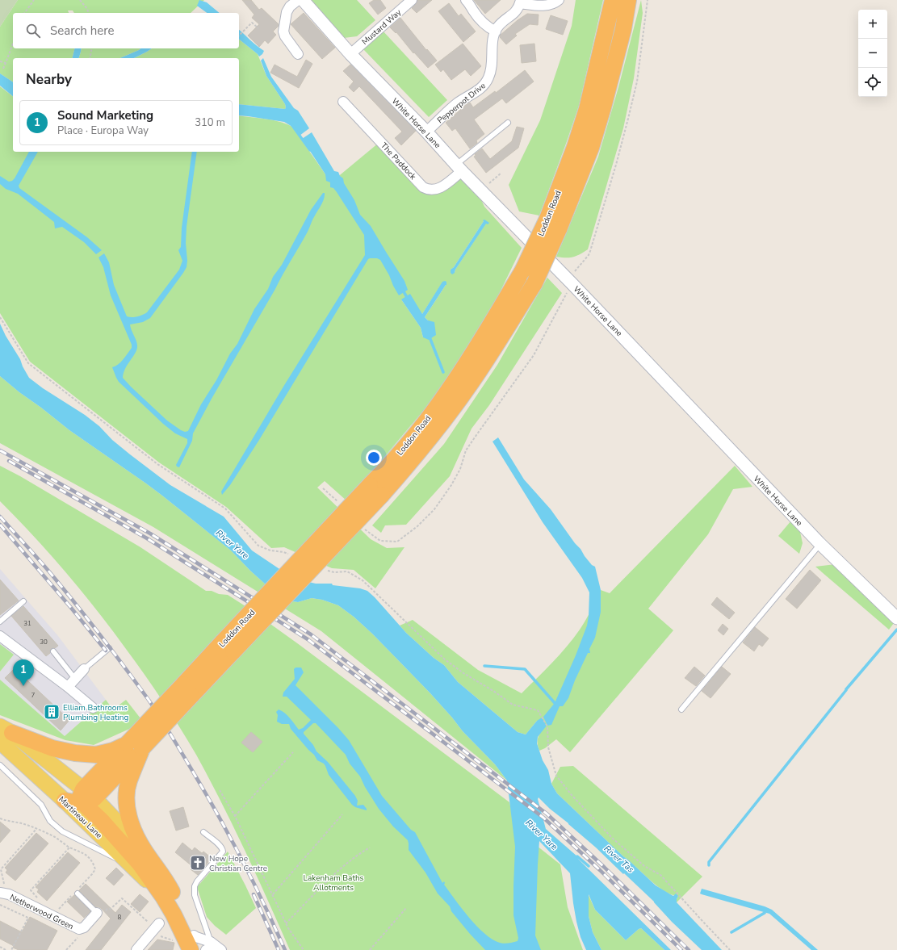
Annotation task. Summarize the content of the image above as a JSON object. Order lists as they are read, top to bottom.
{
  "streets": {
    "highway": ["Loddon Road", "Martineau Lane"],
    "street": [
      "Mustard Way",
      "Pepperpot Drive",
      "White Horse Lane",
      "The Paddock",
      "Netherwood Green"
    ]
  },
  "crossings": [
    ["Mustard Way", "White Horse Lane"],
    ["Pepperpot Drive", "White Horse Lane"],
    ["White Horse Lane", "The Paddock"],
    ["Loddon Road", "Martineau Lane"]
  ],
  "water": ["River Yare", "River Tas"],
  "parks": ["Lakenham Baths Allotments"],
  "places": {
    "building": ["Elliam Bathrooms Plumbing Heating"],
    "church": ["New Hope Christian Centre"]
  },
  "house_numbers": [
    "31",
    "30",
    "7",
    "8"
  ],
  "page": {
    "map_buttons": ["+", "−"],
    "search": "Search here",
    "heading": "Nearby",
    "list": [
      {
        "mark": "1",
        "name": "Sound Marketing",
        "note": "Place · Europa Way",
        "value": "310 m"
      }
    ],
    "pins": "1"
  }
}
